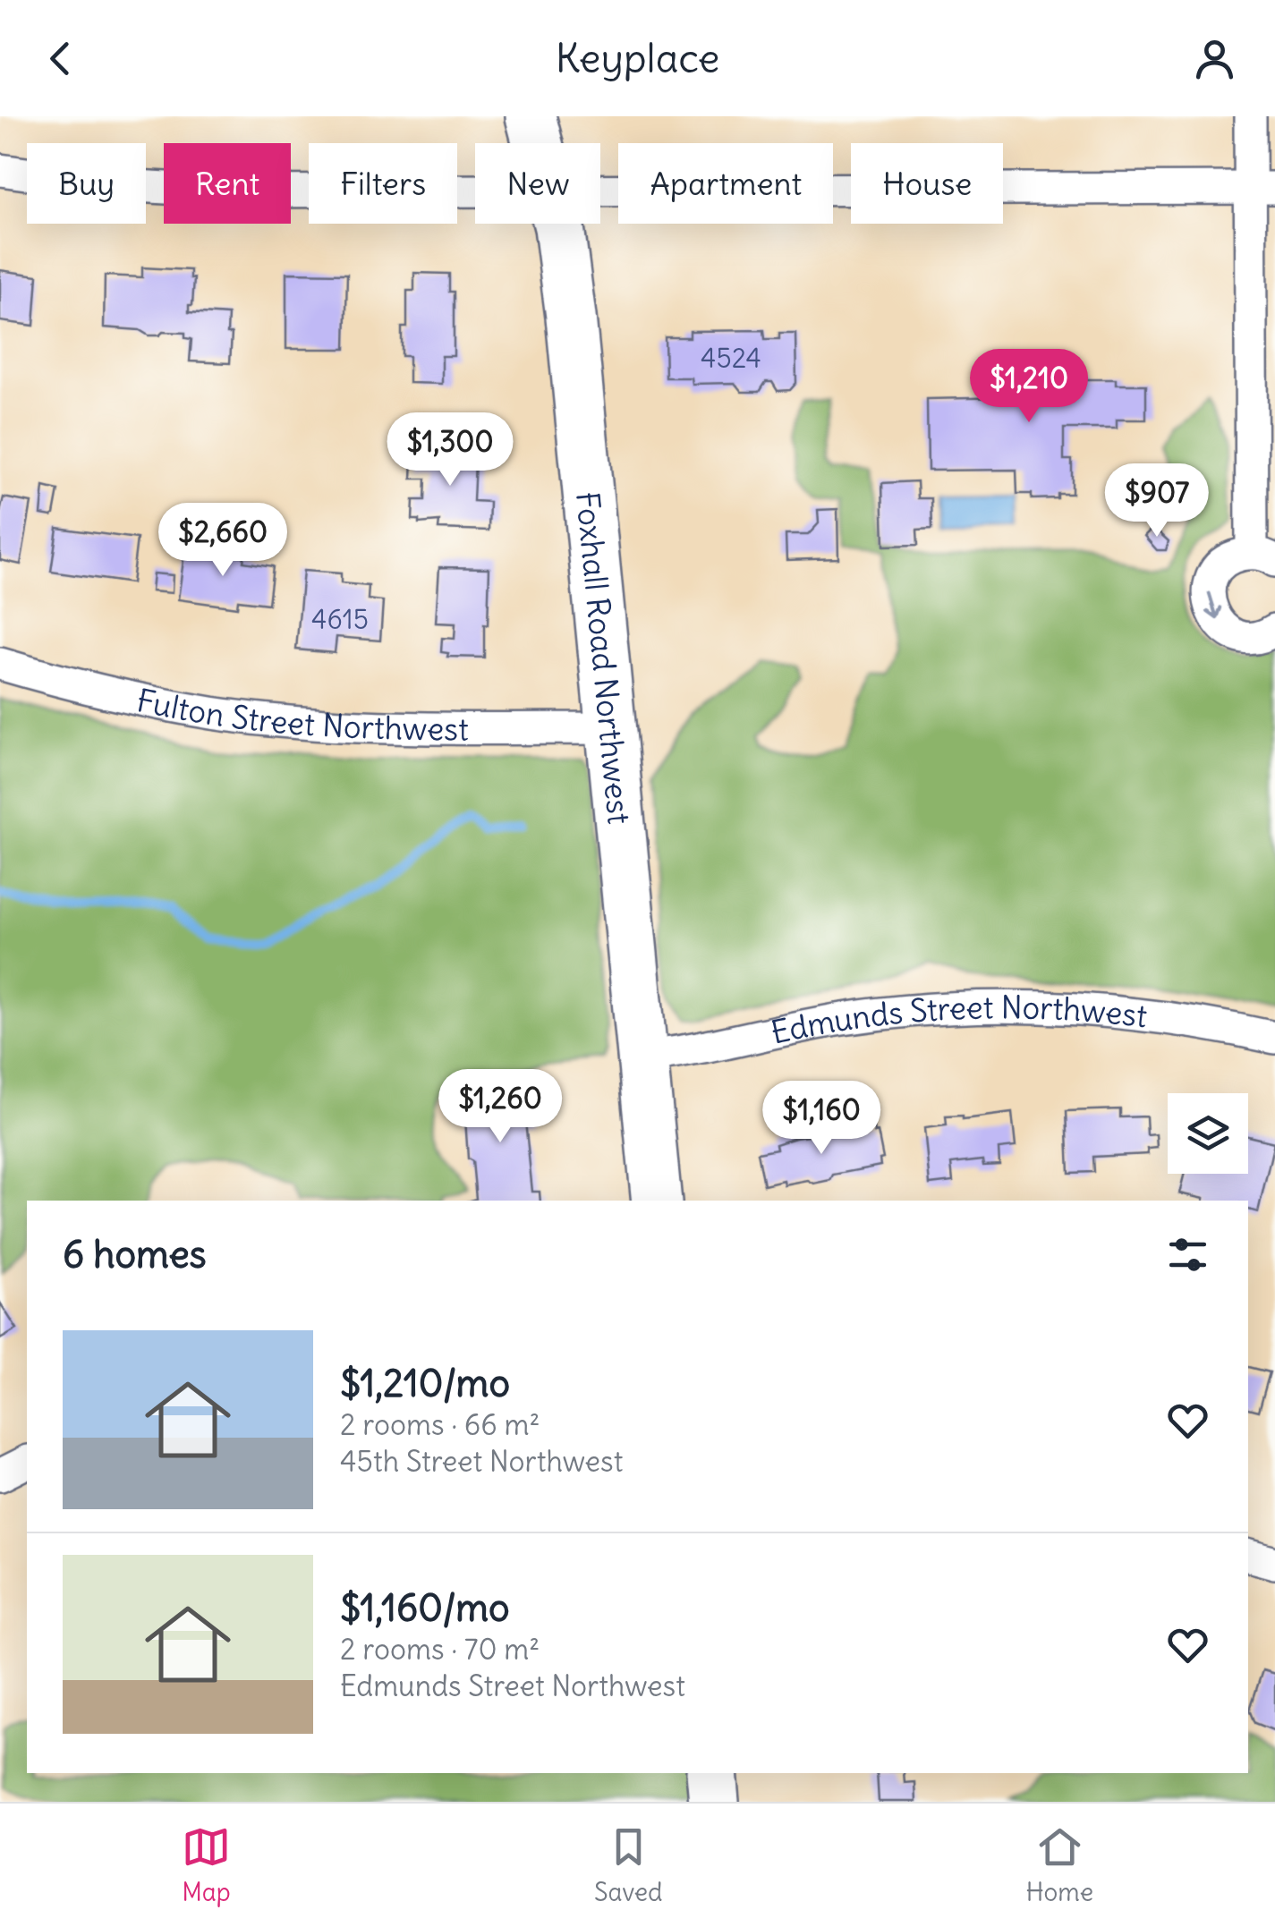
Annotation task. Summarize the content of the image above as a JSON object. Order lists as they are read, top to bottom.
{
  "streets": {
    "main road": ["Foxhall Road Northwest"],
    "street": ["Fulton Street Northwest", "Edmunds Street Northwest"]
  },
  "crossings": [
    ["Foxhall Road Northwest", "Fulton Street Northwest"],
    ["Foxhall Road Northwest", "Edmunds Street Northwest"]
  ],
  "house_numbers": ["4524", "4615"],
  "page": {
    "header": "Keyplace",
    "chip": [
      "Buy",
      "Rent",
      "Filters",
      "New",
      "Apartment",
      "House"
    ],
    "price": [
      "$1,210",
      "$1,300",
      "$907",
      "$2,660",
      "$1,260",
      "$1,160"
    ],
    "heading": "6 homes",
    "list": [
      {
        "name": "$1,210/mo",
        "note": "2 rooms · 66 m² · 45th Street Northwest"
      },
      {
        "name": "$1,160/mo",
        "note": "2 rooms · 70 m² · Edmunds Street Northwest"
      }
    ],
    "tabs": ["Map", "Saved", "Home"]
  }
}
